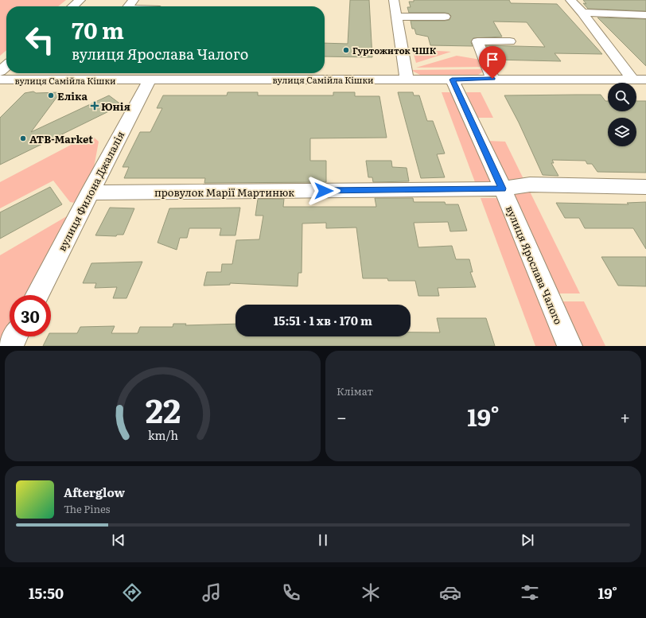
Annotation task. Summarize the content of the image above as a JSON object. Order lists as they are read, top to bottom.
{
  "streets": {
    "street": [
      "вулиця Самійла Кішки",
      "вулиця Филона Джалалія",
      "провулок Марії Мартинюк",
      "вулиця Ярослава Чалого"
    ]
  },
  "crossings": [
    ["вулиця Самійла Кішки", "вулиця Филона Джалалія"],
    ["вулиця Самійла Кішки", "вулиця Ярослава Чалого"],
    ["вулиця Филона Джалалія", "провулок Марії Мартинюк"],
    ["провулок Марії Мартинюк", "вулиця Ярослава Чалого"]
  ],
  "places": {
    "other": ["Гуртожиток ЧШК", "Еліка", "ATB-Market"],
    "health": ["Юнія"]
  },
  "page": {
    "turn": ["70 m", "вулиця Ярослава Чалого"],
    "limit": "30",
    "trip": "15:51 · 1 хв · 170 m",
    "tile": "Клімат",
    "heat": ["−", "19°", "+"],
    "song": ["Afterglow", "The Pines"],
    "tabs": ["15:50", "19°"],
    "gauge": ["22", "km/h"]
  }
}
